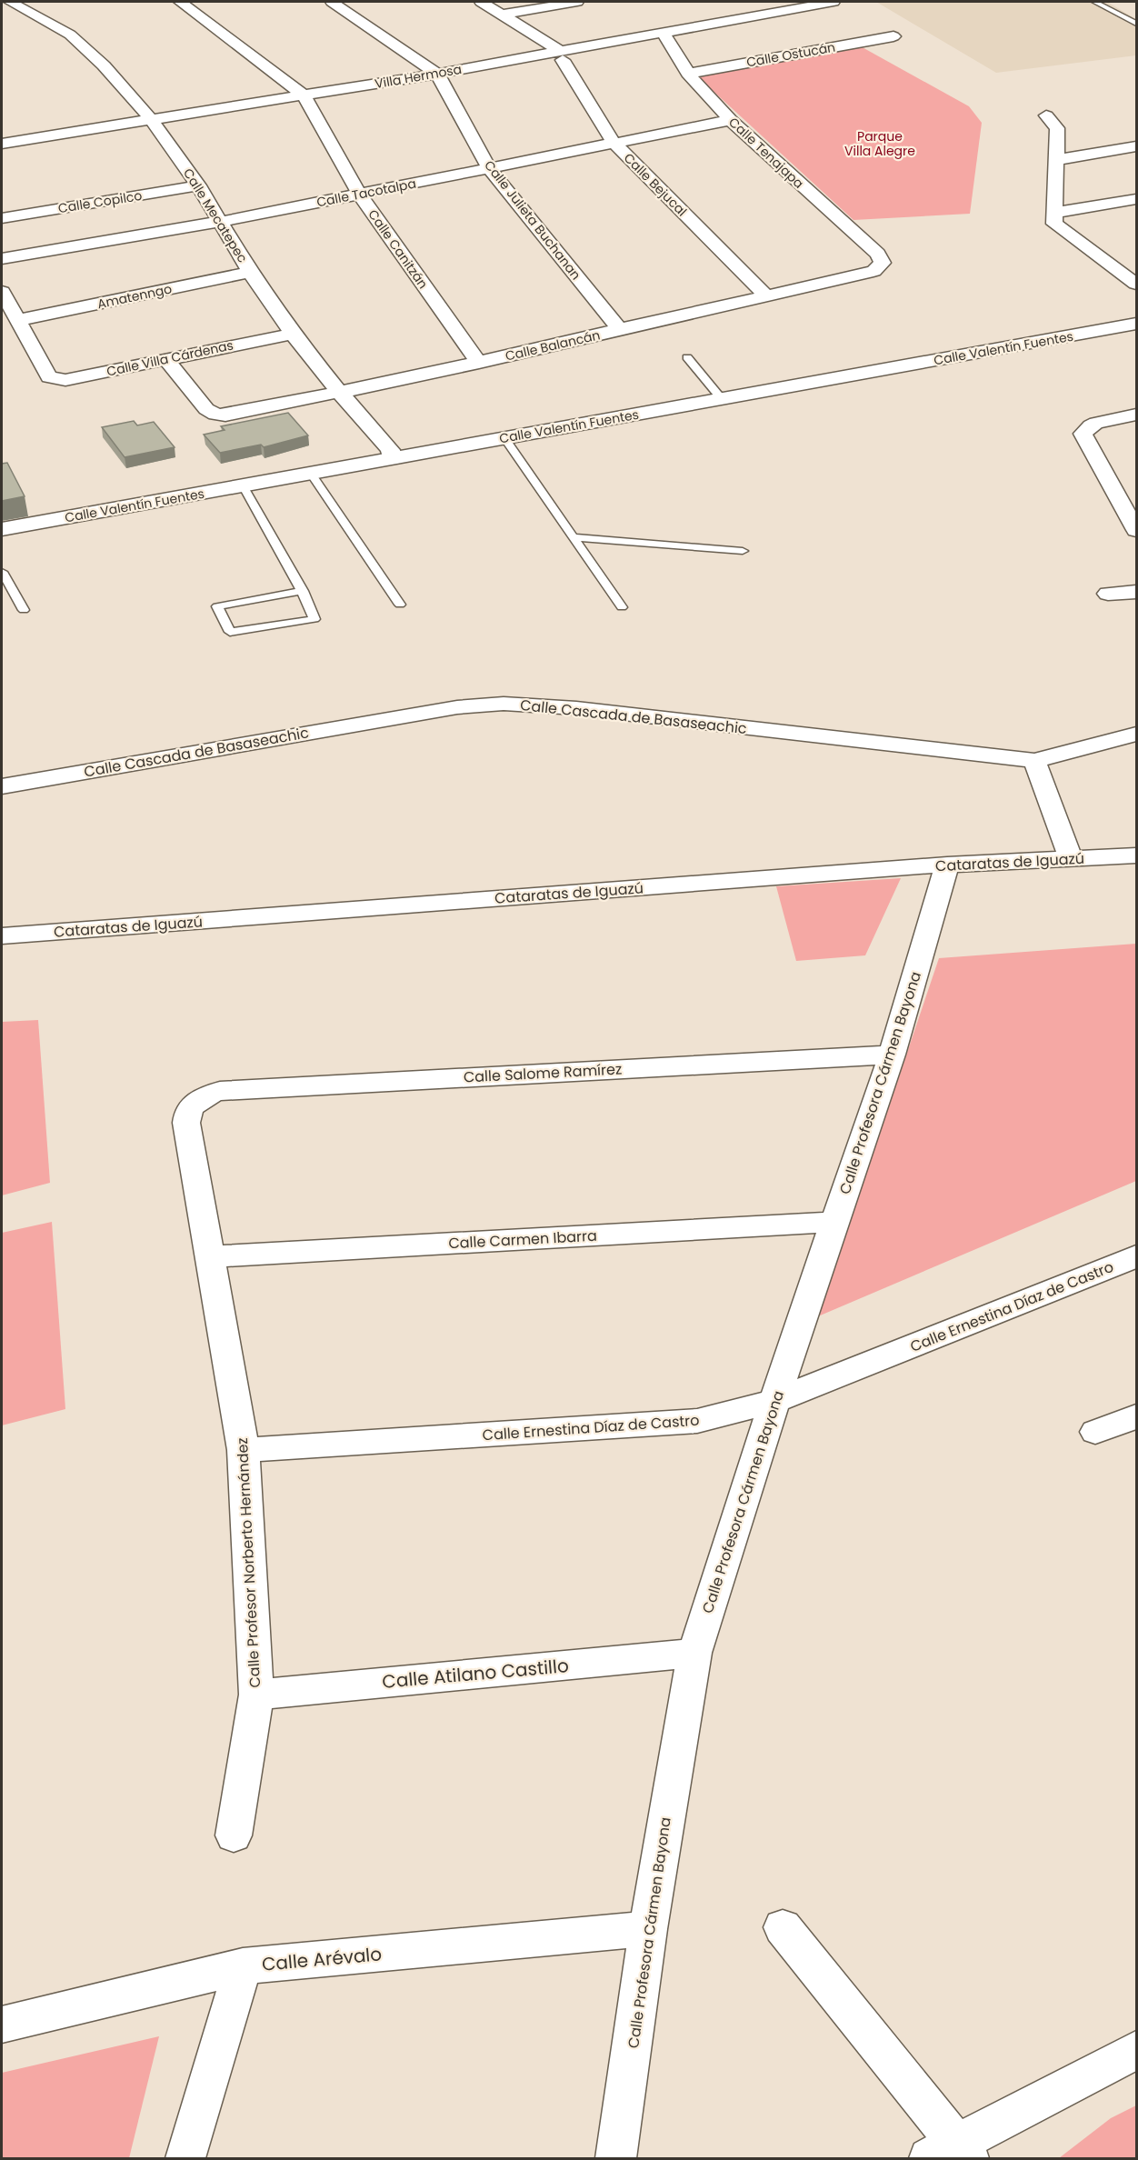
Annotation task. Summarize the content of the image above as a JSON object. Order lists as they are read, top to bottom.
{
  "streets": {
    "street": [
      "Calle Ostucán",
      "Villa Hermosa",
      "Calle Tenajapa",
      "Calle Bejucal",
      "Calle Tacotalpa",
      "Calle Copilco",
      "Calle Mecatepec",
      "Calle Julieta Buchanan",
      "Calle Canitzán",
      "Amatenngo",
      "Calle Balancán",
      "Calle Valentín Fuentes",
      "Calle Villa Cárdenas",
      "Calle Cascada de Basaseachic",
      "Cataratas de Iguazú",
      "Calle Salome Ramírez",
      "Calle Profesora Cármen Bayona",
      "Calle Carmen Ibarra",
      "Calle Ernestina Díaz de Castro",
      "Calle Profesor Norberto Hernández",
      "Calle Atilano Castillo",
      "Calle Arévalo"
    ]
  },
  "crossings": [
    ["Calle Ostucán", "Calle Tenajapa"],
    ["Villa Hermosa", "Calle Tenajapa"],
    ["Villa Hermosa", "Calle Bejucal"],
    ["Villa Hermosa", "Calle Mecatepec"],
    ["Villa Hermosa", "Calle Julieta Buchanan"],
    ["Villa Hermosa", "Calle Canitzán"],
    ["Calle Tenajapa", "Calle Tacotalpa"],
    ["Calle Tenajapa", "Calle Balancán"],
    ["Calle Bejucal", "Calle Tacotalpa"],
    ["Calle Bejucal", "Calle Balancán"],
    ["Calle Tacotalpa", "Calle Mecatepec"],
    ["Calle Tacotalpa", "Calle Julieta Buchanan"],
    ["Calle Tacotalpa", "Calle Canitzán"],
    ["Calle Copilco", "Calle Mecatepec"],
    ["Calle Mecatepec", "Amatenngo"],
    ["Calle Mecatepec", "Calle Balancán"],
    ["Calle Mecatepec", "Calle Valentín Fuentes"],
    ["Calle Mecatepec", "Calle Villa Cárdenas"],
    ["Calle Julieta Buchanan", "Calle Balancán"],
    ["Calle Canitzán", "Calle Balancán"],
    ["Amatenngo", "Calle Villa Cárdenas"],
    ["Calle Balancán", "Calle Villa Cárdenas"],
    ["Cataratas de Iguazú", "Calle Profesora Cármen Bayona"],
    ["Calle Salome Ramírez", "Calle Profesora Cármen Bayona"],
    ["Calle Salome Ramírez", "Calle Profesor Norberto Hernández"],
    ["Calle Profesora Cármen Bayona", "Calle Carmen Ibarra"],
    ["Calle Profesora Cármen Bayona", "Calle Ernestina Díaz de Castro"],
    ["Calle Profesora Cármen Bayona", "Calle Atilano Castillo"],
    ["Calle Profesora Cármen Bayona", "Calle Arévalo"],
    ["Calle Carmen Ibarra", "Calle Profesor Norberto Hernández"],
    ["Calle Ernestina Díaz de Castro", "Calle Profesor Norberto Hernández"],
    ["Calle Profesor Norberto Hernández", "Calle Atilano Castillo"]
  ],
  "parks": ["Parque Villa Alegre"]
}
